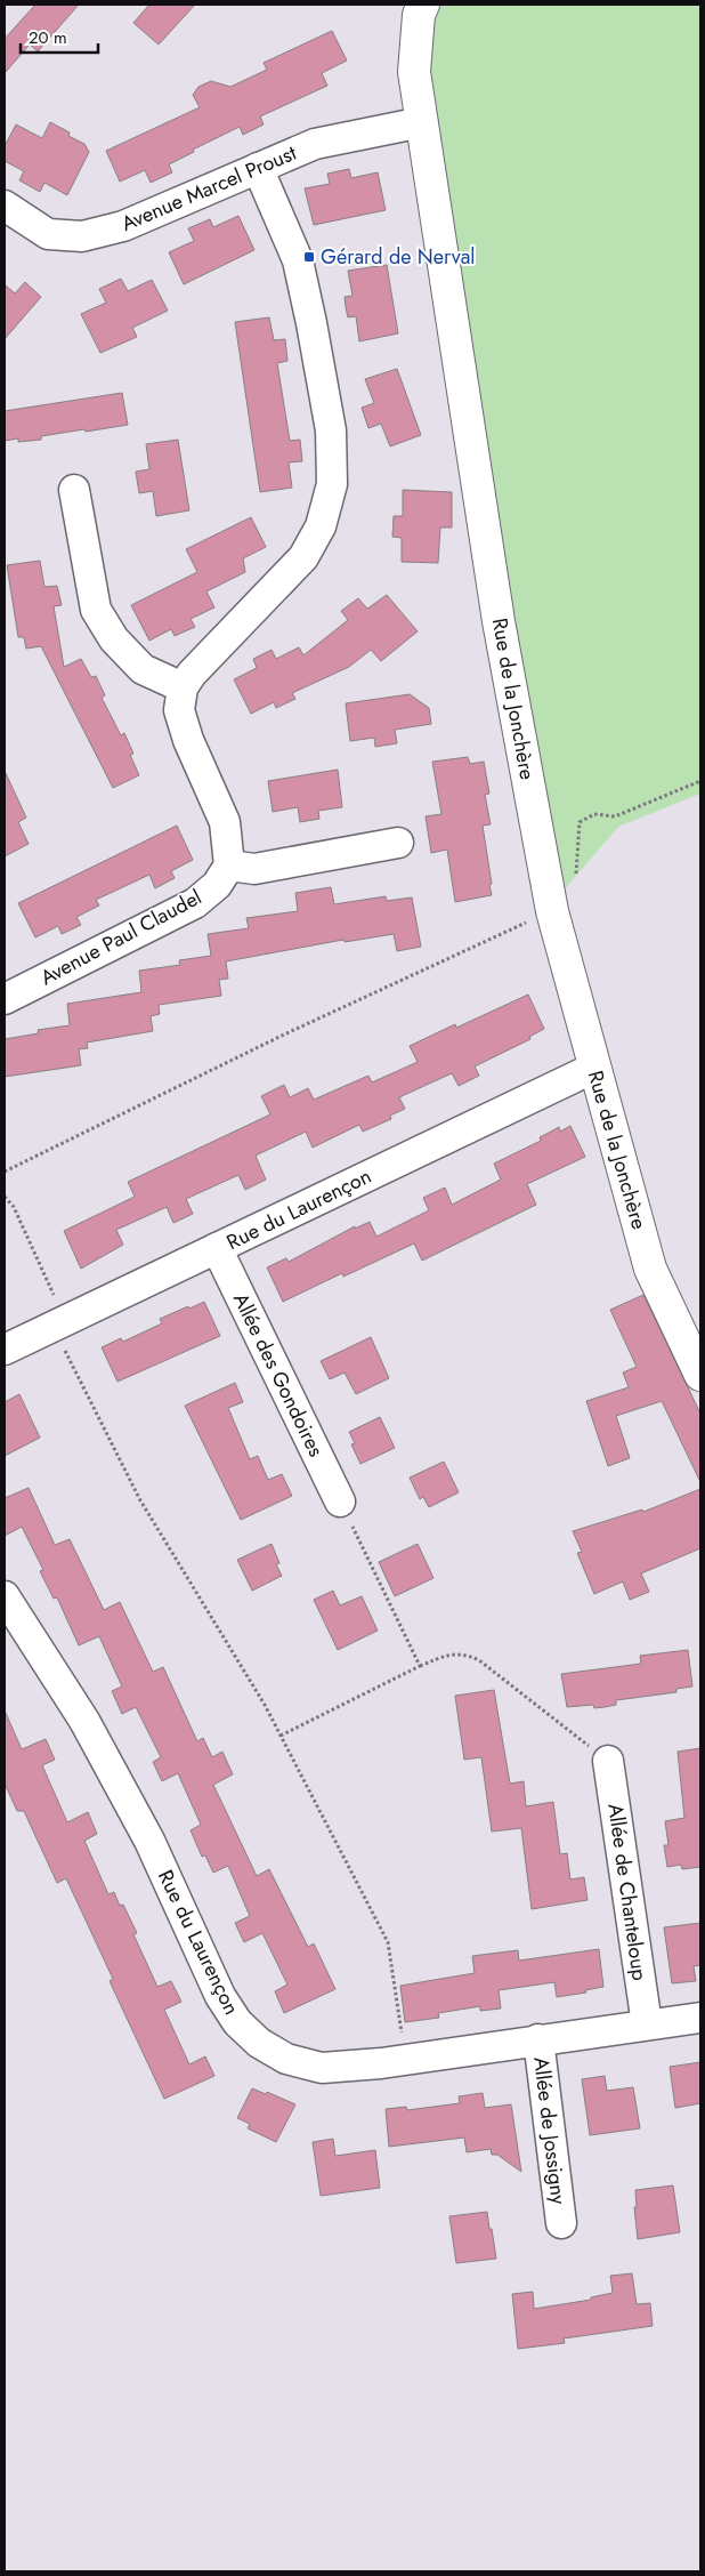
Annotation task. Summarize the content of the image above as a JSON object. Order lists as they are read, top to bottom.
{
  "streets": {
    "street": [
      "Avenue Marcel Proust",
      "Rue de la Jonchère",
      "Avenue Paul Claudel",
      "Rue du Laurençon",
      "Allée des Gondoires",
      "Allée de Chanteloup",
      "Allée de Jossigny"
    ]
  },
  "crossings": [
    ["Avenue Marcel Proust", "Rue de la Jonchère"],
    ["Rue de la Jonchère", "Rue du Laurençon"],
    ["Rue du Laurençon", "Allée des Gondoires"],
    ["Rue du Laurençon", "Allée de Chanteloup"],
    ["Rue du Laurençon", "Allée de Jossigny"]
  ],
  "places": {
    "transit": ["Gérard de Nerval"]
  },
  "scale_bar": "20 m"
}
